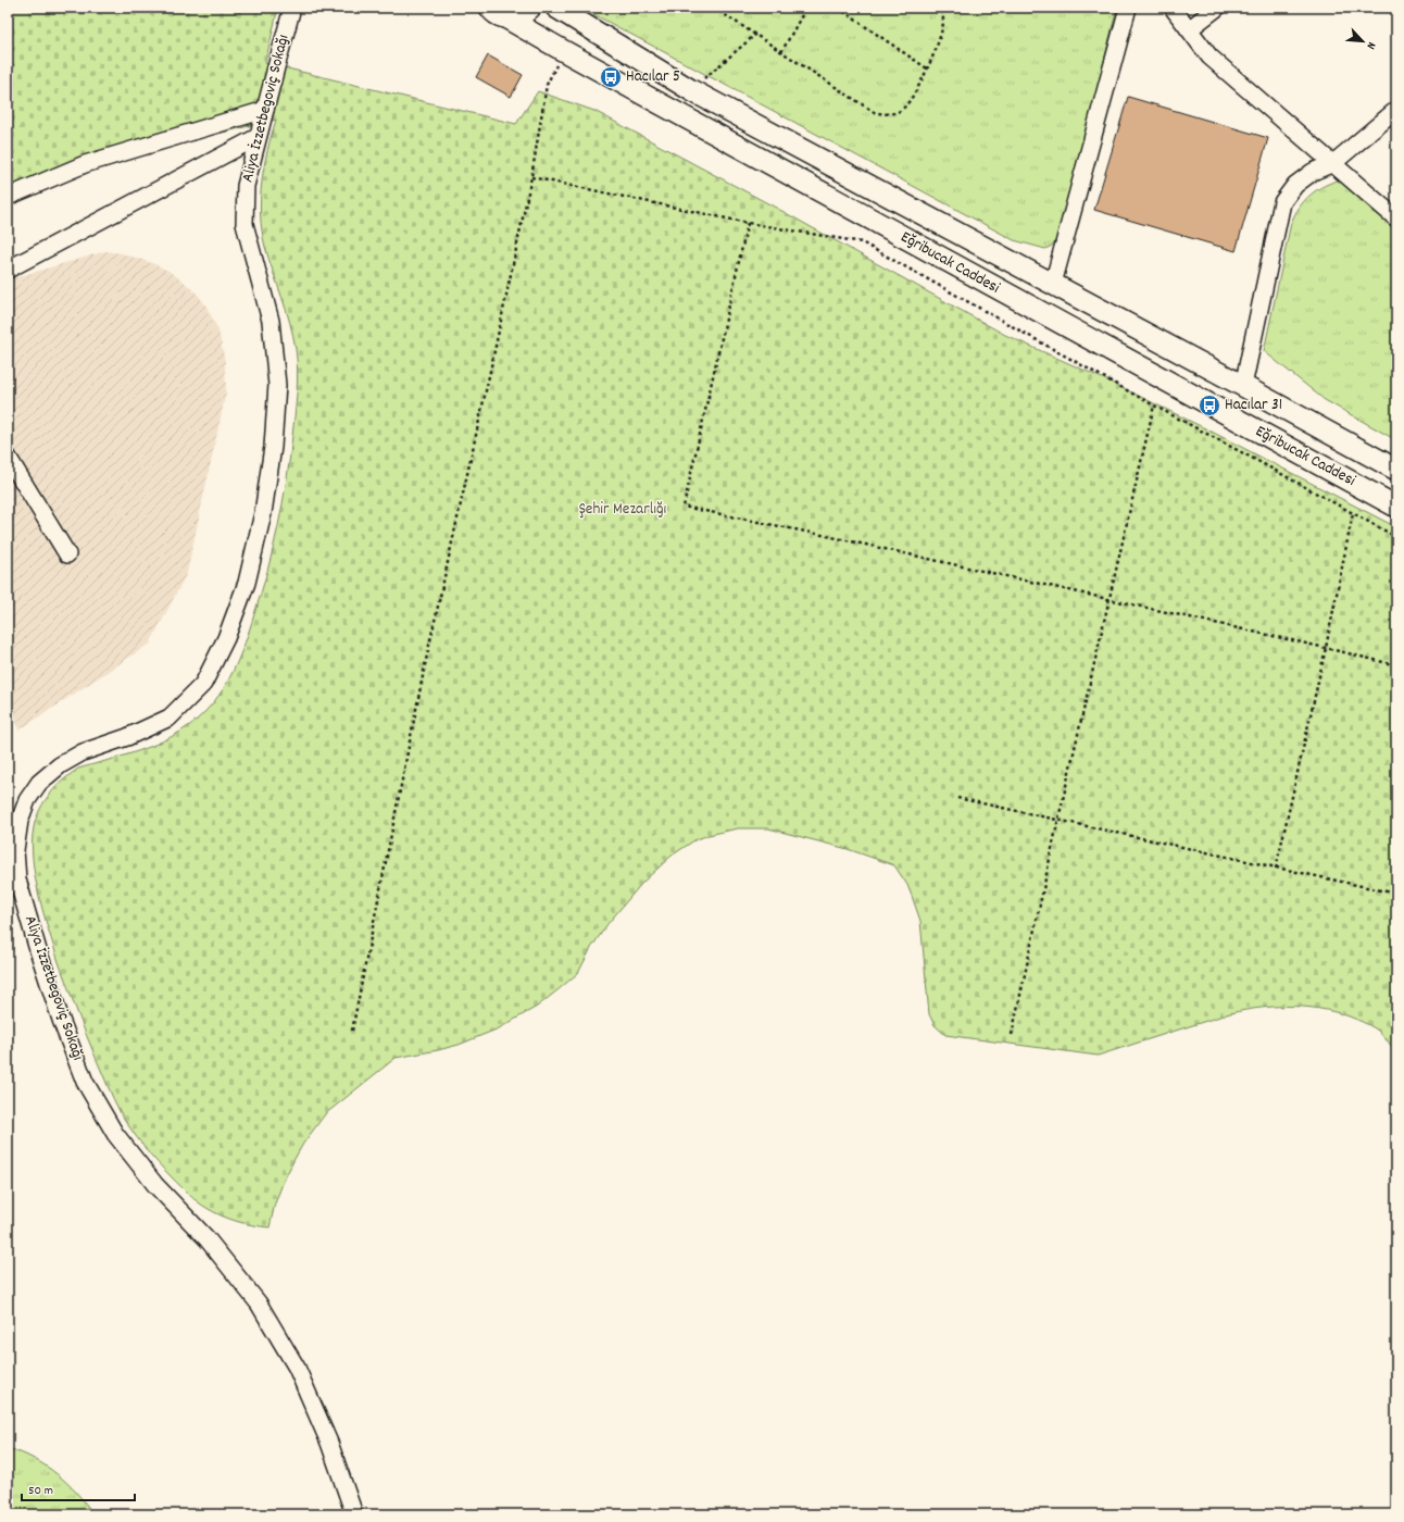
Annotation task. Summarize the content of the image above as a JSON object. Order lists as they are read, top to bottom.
{
  "streets": {
    "main road": ["Eğribucak Caddesi"],
    "street": ["Aliya İzzetbegoviç Sokağı"]
  },
  "parks": ["Şehir Mezarlığı"],
  "places": {
    "bus stop": ["Hacılar 5", "Hacılar 31"]
  },
  "scale_bar": "50 m",
  "north": "bottom right"
}
